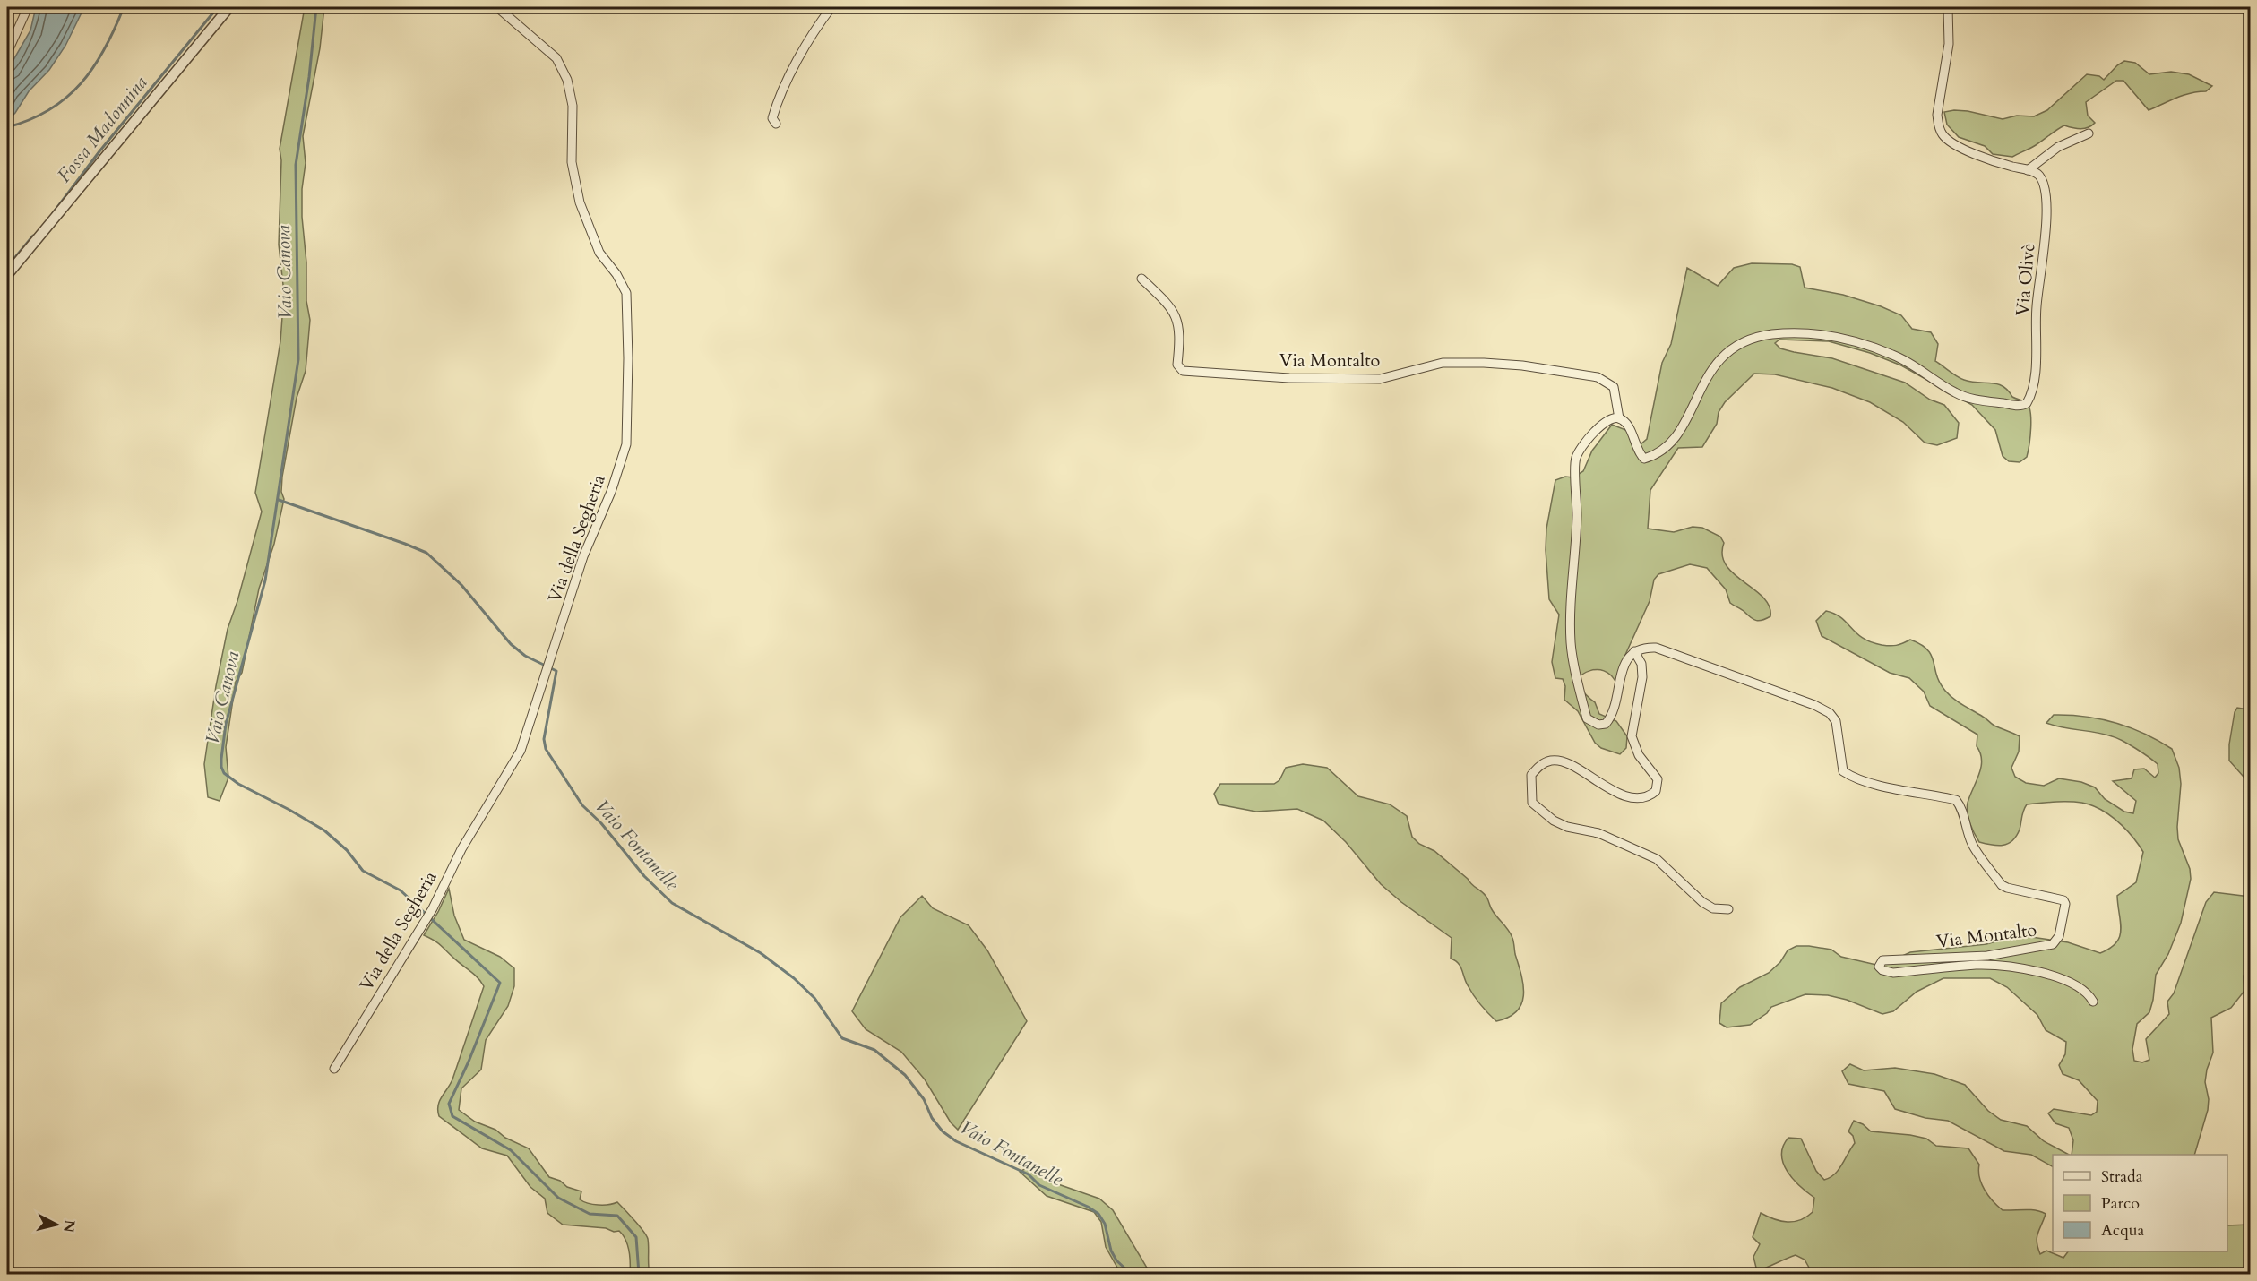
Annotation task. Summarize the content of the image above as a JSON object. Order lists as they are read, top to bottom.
{
  "streets": {
    "street": ["Via Olivè", "Via Montalto", "Via della Segheria"]
  },
  "crossings": [
    ["Via Olivè", "Via Montalto"]
  ],
  "water": ["Fossa Madonnina", "Vaio Canova", "Vaio Fontanelle"],
  "legend": ["Strada", "Parco", "Acqua"],
  "north": "right"
}
